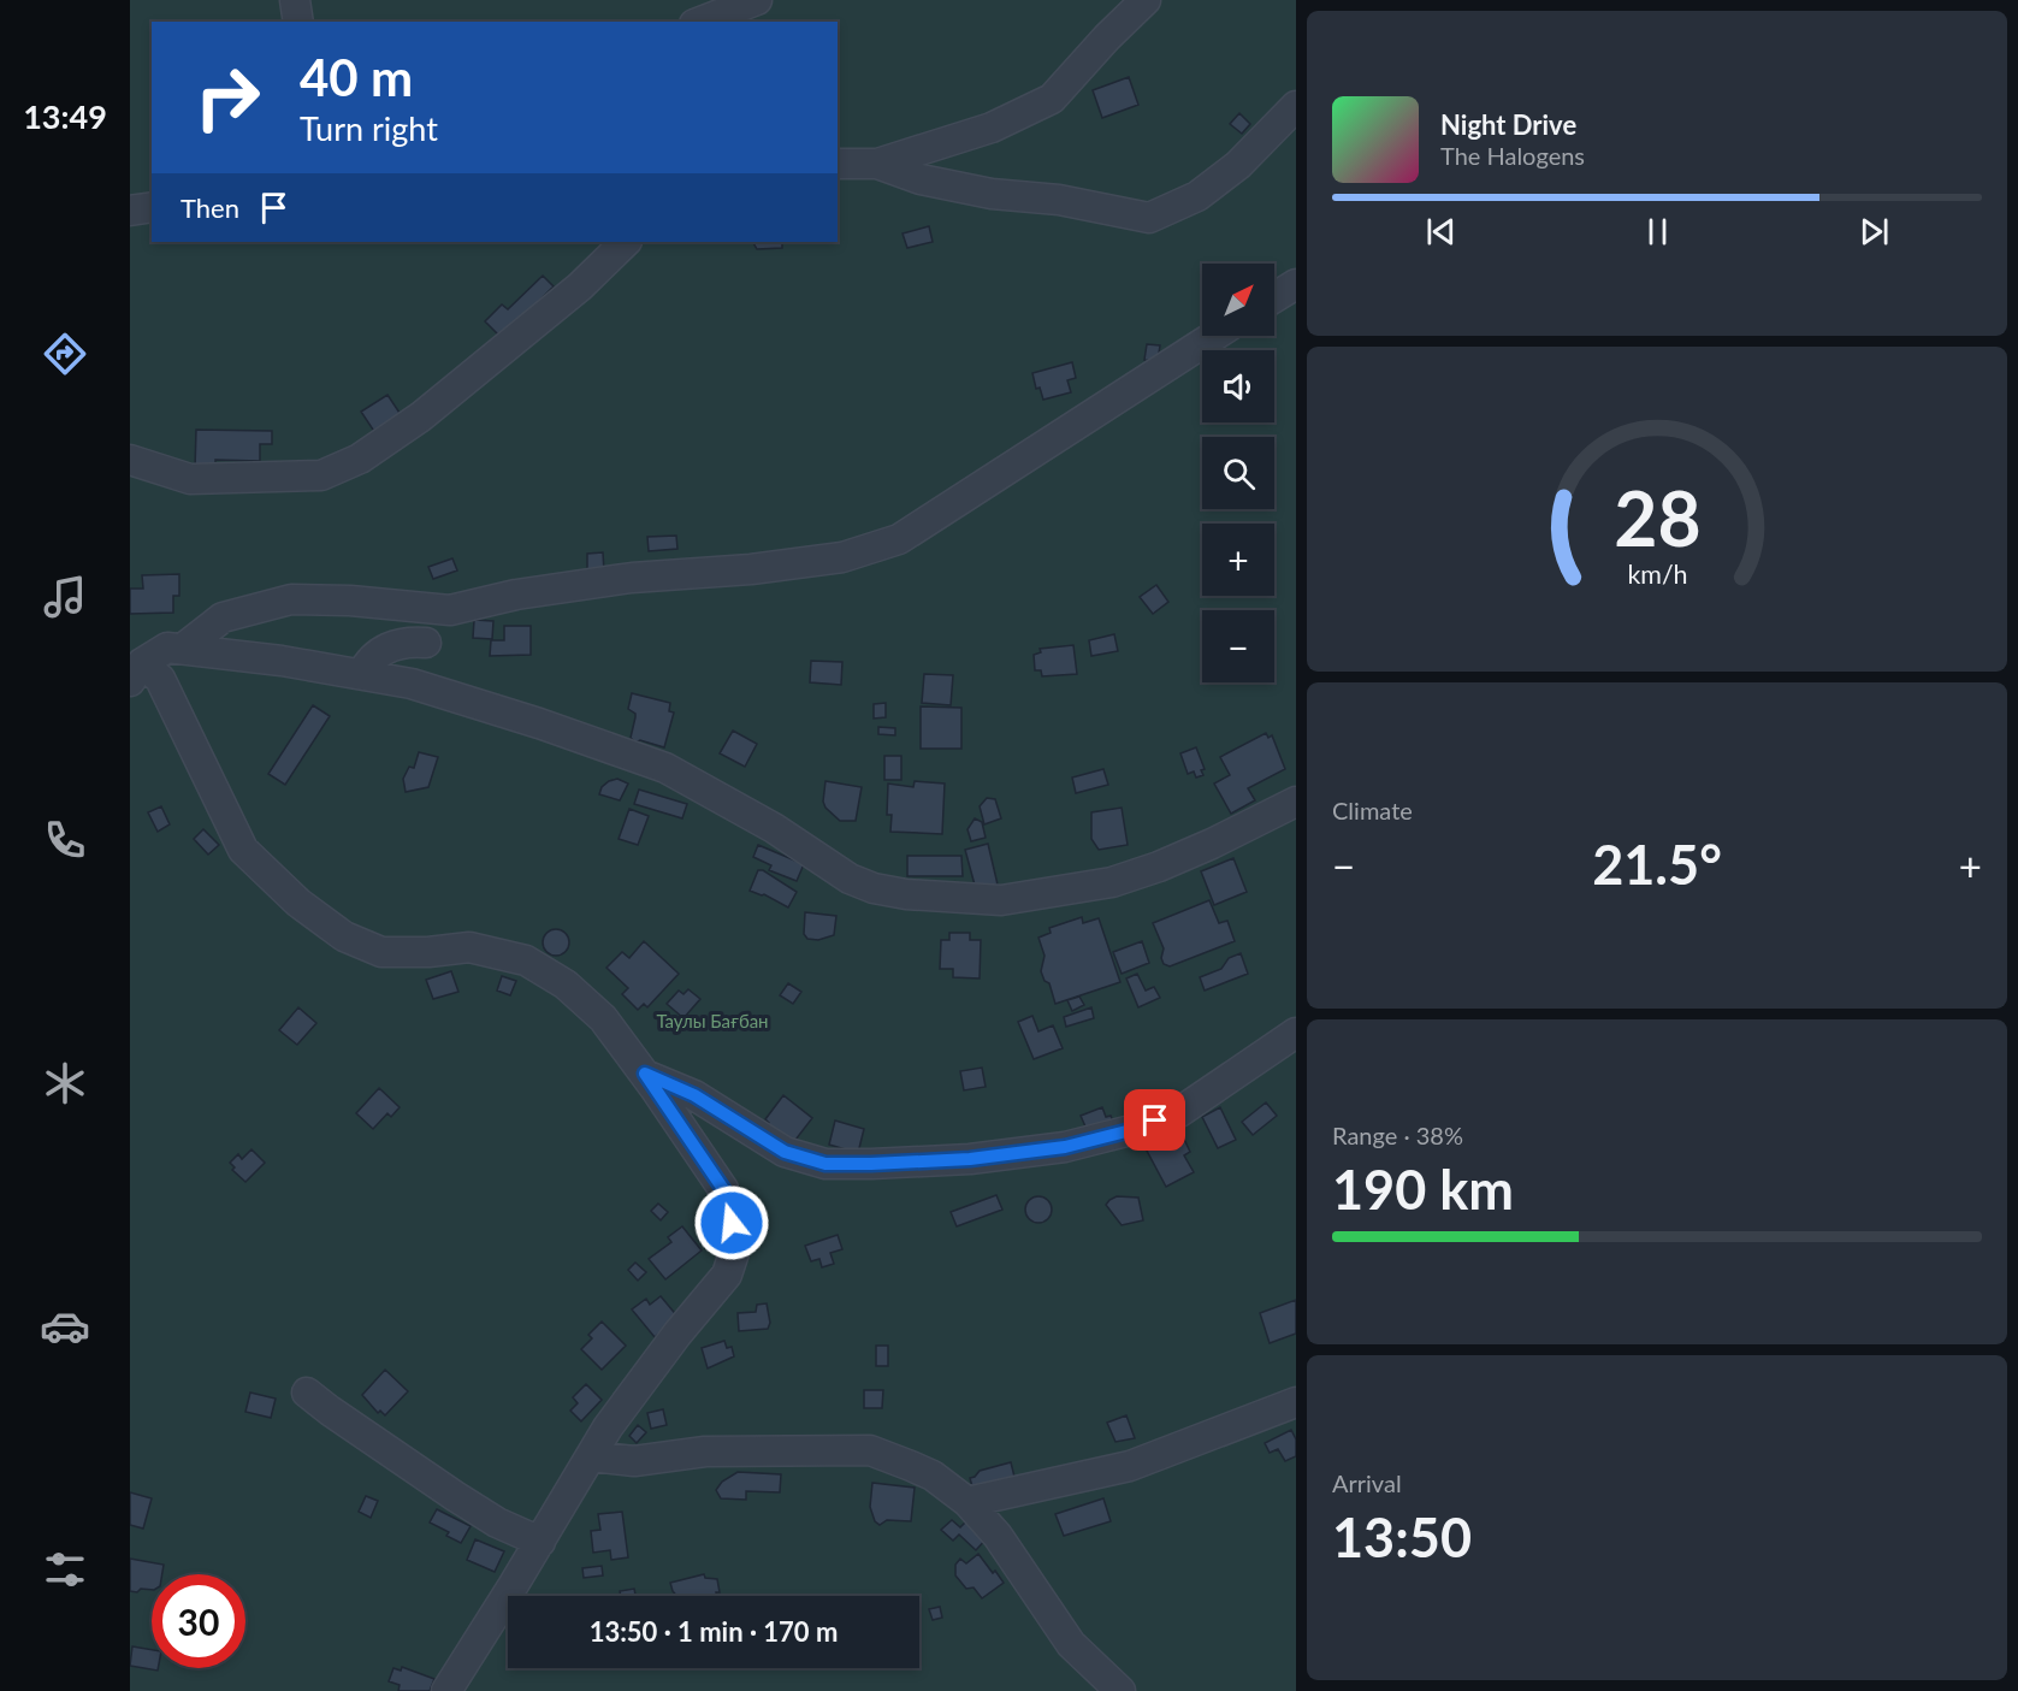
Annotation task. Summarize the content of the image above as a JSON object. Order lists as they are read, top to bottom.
{
  "parks": ["Таулы Бағбан"],
  "north": "top right",
  "page": {
    "tabs": "13:49",
    "turn": ["40 m", "Turn right"],
    "song": ["Night Drive", "The Halogens"],
    "then": "Then",
    "map_buttons": ["+", "−"],
    "tile": [
      "Climate",
      ["Range · 38%", "190 km"],
      ["Arrival", "13:50"]
    ],
    "heat": ["−", "21.5°", "+"],
    "limit": "30",
    "trip": "13:50 · 1 min · 170 m",
    "gauge": ["28", "km/h"]
  }
}
